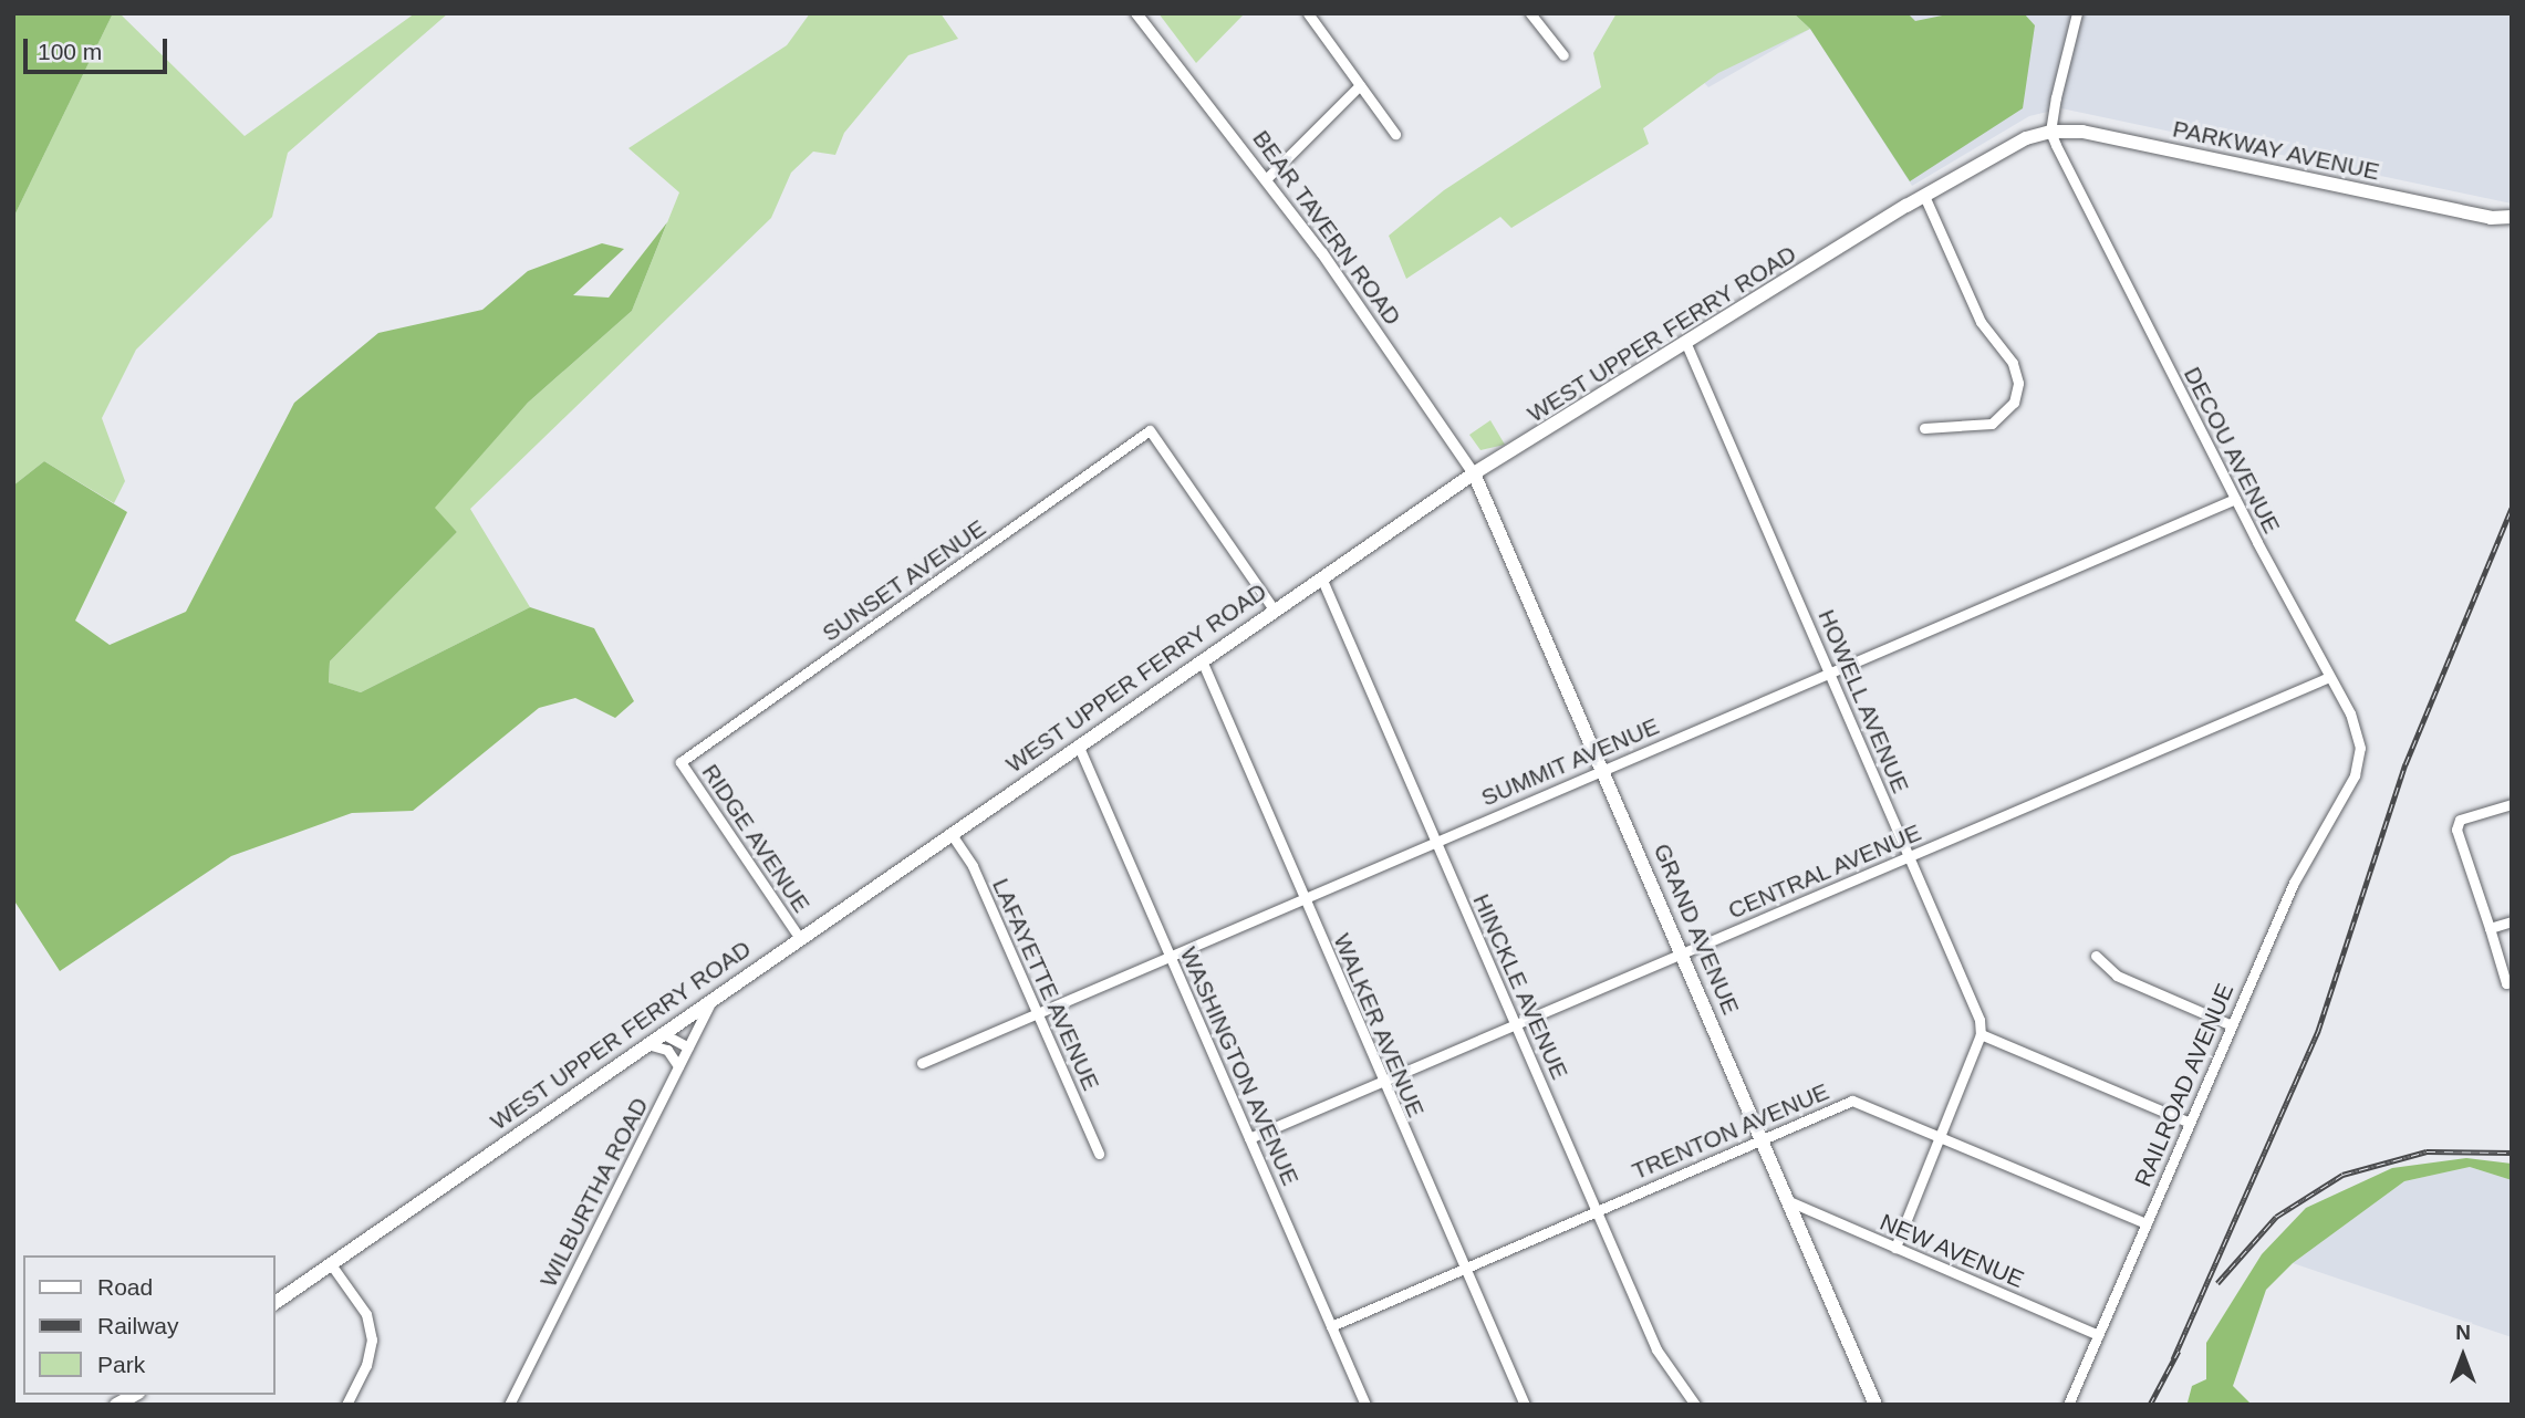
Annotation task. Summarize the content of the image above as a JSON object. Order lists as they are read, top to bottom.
{
  "streets": {
    "main road": ["PARKWAY AVENUE", "WEST UPPER FERRY ROAD", "GRAND AVENUE"],
    "street": [
      "BEAR TAVERN ROAD",
      "DECOU AVENUE",
      "SUNSET AVENUE",
      "HOWELL AVENUE",
      "SUMMIT AVENUE",
      "RIDGE AVENUE",
      "CENTRAL AVENUE",
      "LAFAYETTE AVENUE",
      "HINCKLE AVENUE",
      "WALKER AVENUE",
      "WASHINGTON AVENUE",
      "RAILROAD AVENUE",
      "TRENTON AVENUE",
      "WILBURTHA ROAD",
      "NEW AVENUE"
    ]
  },
  "crossings": [
    ["PARKWAY AVENUE", "WEST UPPER FERRY ROAD"],
    ["PARKWAY AVENUE", "DECOU AVENUE"],
    ["BEAR TAVERN ROAD", "WEST UPPER FERRY ROAD"],
    ["BEAR TAVERN ROAD", "GRAND AVENUE"],
    ["WEST UPPER FERRY ROAD", "DECOU AVENUE"],
    ["WEST UPPER FERRY ROAD", "SUNSET AVENUE"],
    ["WEST UPPER FERRY ROAD", "HOWELL AVENUE"],
    ["WEST UPPER FERRY ROAD", "RIDGE AVENUE"],
    ["WEST UPPER FERRY ROAD", "GRAND AVENUE"],
    ["WEST UPPER FERRY ROAD", "LAFAYETTE AVENUE"],
    ["WEST UPPER FERRY ROAD", "HINCKLE AVENUE"],
    ["WEST UPPER FERRY ROAD", "WALKER AVENUE"],
    ["WEST UPPER FERRY ROAD", "WASHINGTON AVENUE"],
    ["WEST UPPER FERRY ROAD", "WILBURTHA ROAD"],
    ["DECOU AVENUE", "SUMMIT AVENUE"],
    ["DECOU AVENUE", "CENTRAL AVENUE"],
    ["DECOU AVENUE", "RAILROAD AVENUE"],
    ["SUNSET AVENUE", "RIDGE AVENUE"],
    ["HOWELL AVENUE", "SUMMIT AVENUE"],
    ["HOWELL AVENUE", "CENTRAL AVENUE"],
    ["SUMMIT AVENUE", "GRAND AVENUE"],
    ["SUMMIT AVENUE", "LAFAYETTE AVENUE"],
    ["SUMMIT AVENUE", "HINCKLE AVENUE"],
    ["SUMMIT AVENUE", "WALKER AVENUE"],
    ["SUMMIT AVENUE", "WASHINGTON AVENUE"],
    ["CENTRAL AVENUE", "GRAND AVENUE"],
    ["CENTRAL AVENUE", "HINCKLE AVENUE"],
    ["CENTRAL AVENUE", "WALKER AVENUE"],
    ["CENTRAL AVENUE", "WASHINGTON AVENUE"],
    ["GRAND AVENUE", "TRENTON AVENUE"],
    ["GRAND AVENUE", "NEW AVENUE"],
    ["HINCKLE AVENUE", "TRENTON AVENUE"],
    ["WALKER AVENUE", "TRENTON AVENUE"],
    ["WASHINGTON AVENUE", "TRENTON AVENUE"],
    ["RAILROAD AVENUE", "TRENTON AVENUE"],
    ["RAILROAD AVENUE", "NEW AVENUE"]
  ],
  "legend": ["Road", "Railway", "Park"],
  "scale_bar": "100 m",
  "north": "top"
}
